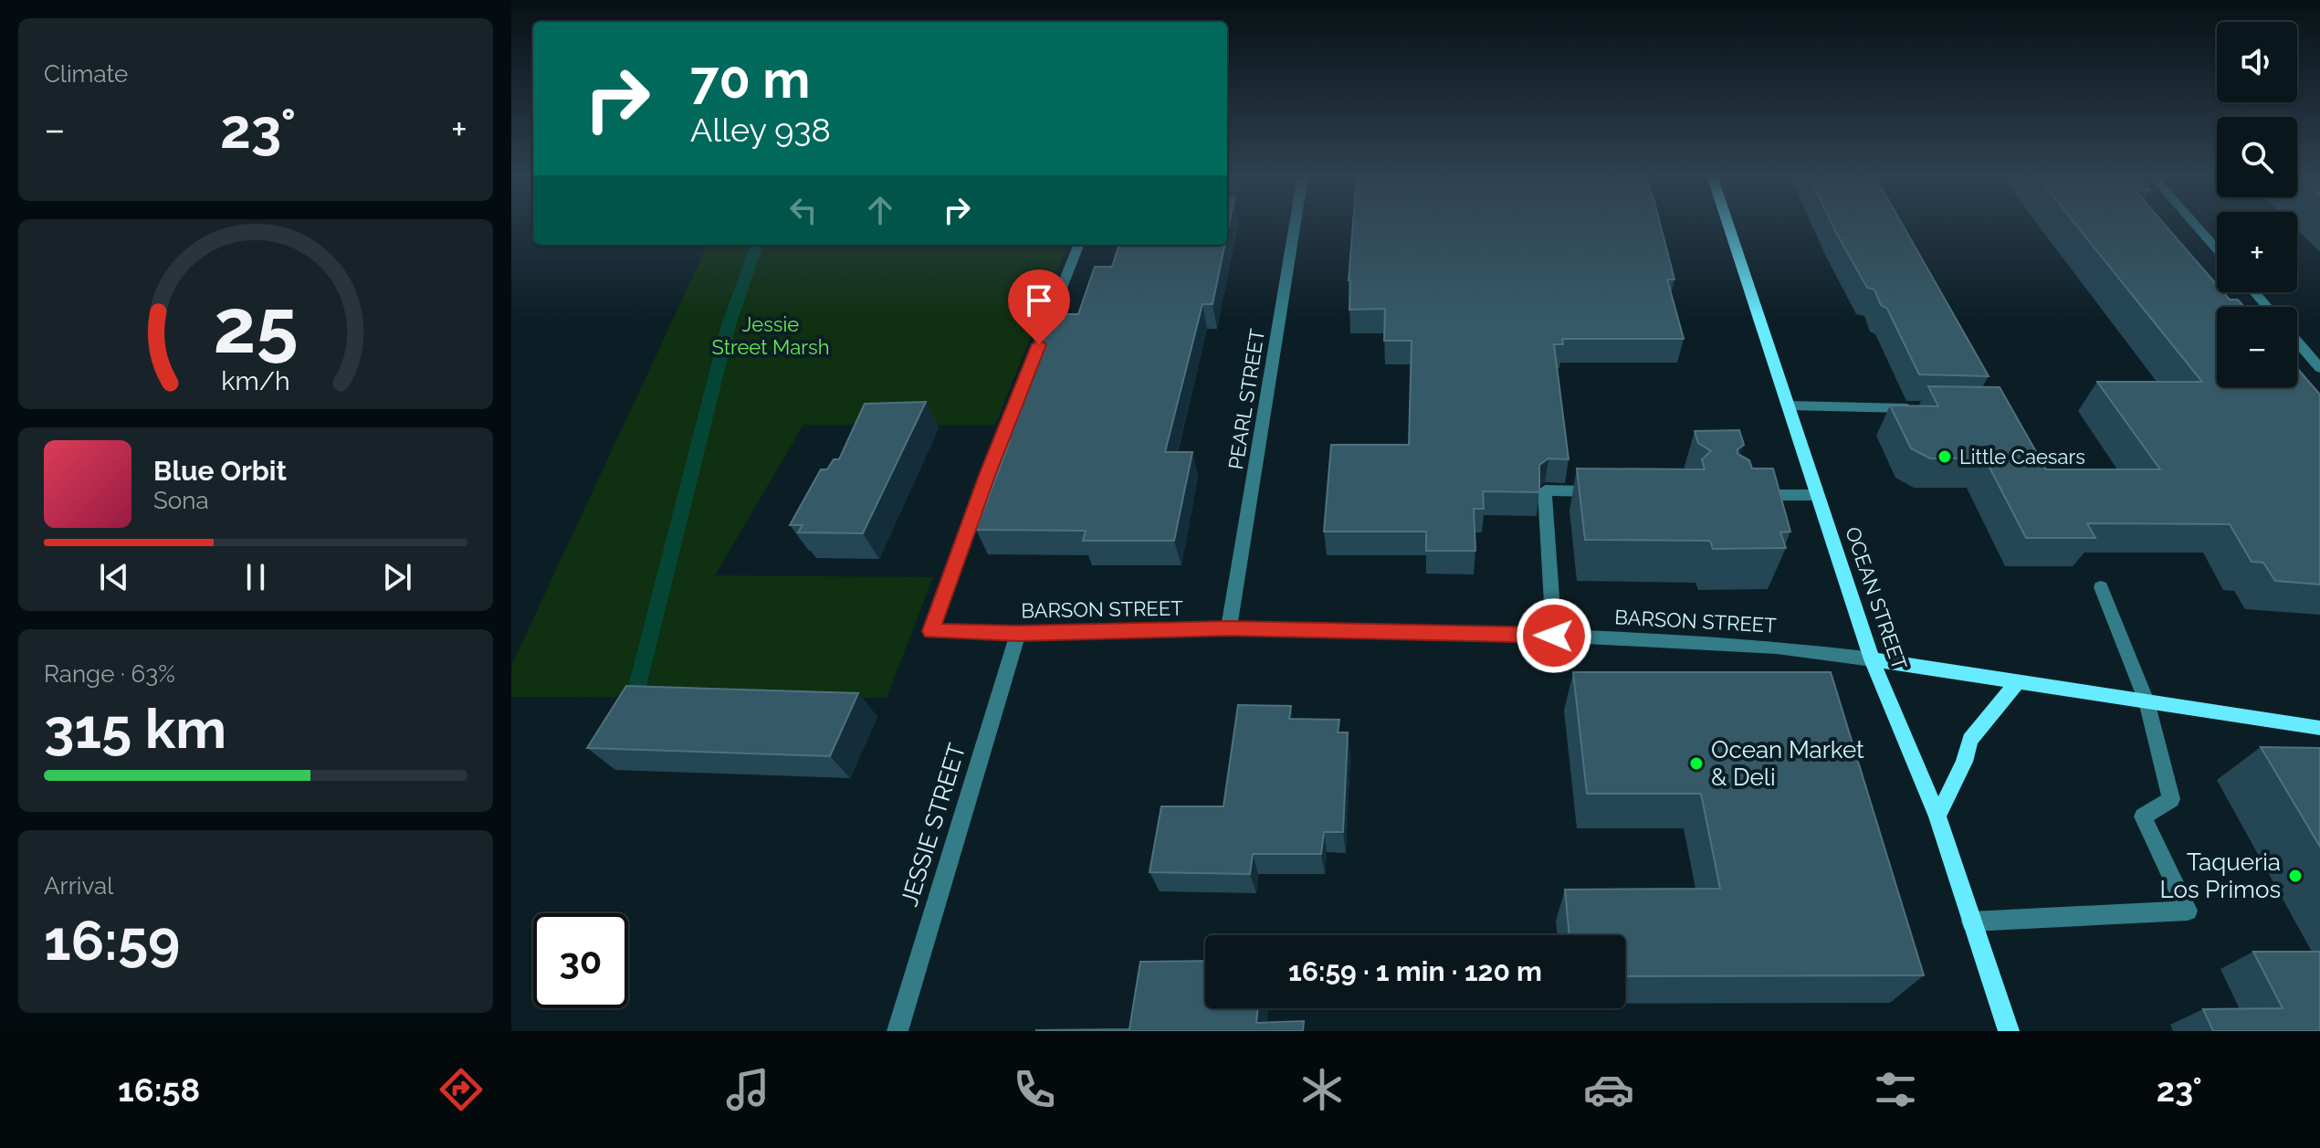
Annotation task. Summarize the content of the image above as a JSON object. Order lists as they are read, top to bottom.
{
  "streets": {
    "main road": ["OCEAN STREET", "BARSON STREET"],
    "street": ["PEARL STREET", "JESSIE STREET"]
  },
  "crossings": [
    ["PEARL STREET", "BARSON STREET"],
    ["OCEAN STREET", "BARSON STREET"],
    ["BARSON STREET", "JESSIE STREET"]
  ],
  "parks": ["Jessie Street Marsh"],
  "places": ["Little Caesars", "Ocean Market & Deli", "Taqueria Los Primos"],
  "page": {
    "tile": [
      "Climate",
      ["Range · 63%", "315 km"],
      ["Arrival", "16:59"]
    ],
    "map_buttons": ["+", "−"],
    "turn": ["70 m", "Alley 938"],
    "heat": ["−", "23°", "+"],
    "song": ["Blue Orbit", "Sona"],
    "limit": "30",
    "trip": "16:59 · 1 min · 120 m",
    "tabs": ["16:58", "23°"],
    "gauge": ["25", "km/h"]
  }
}
